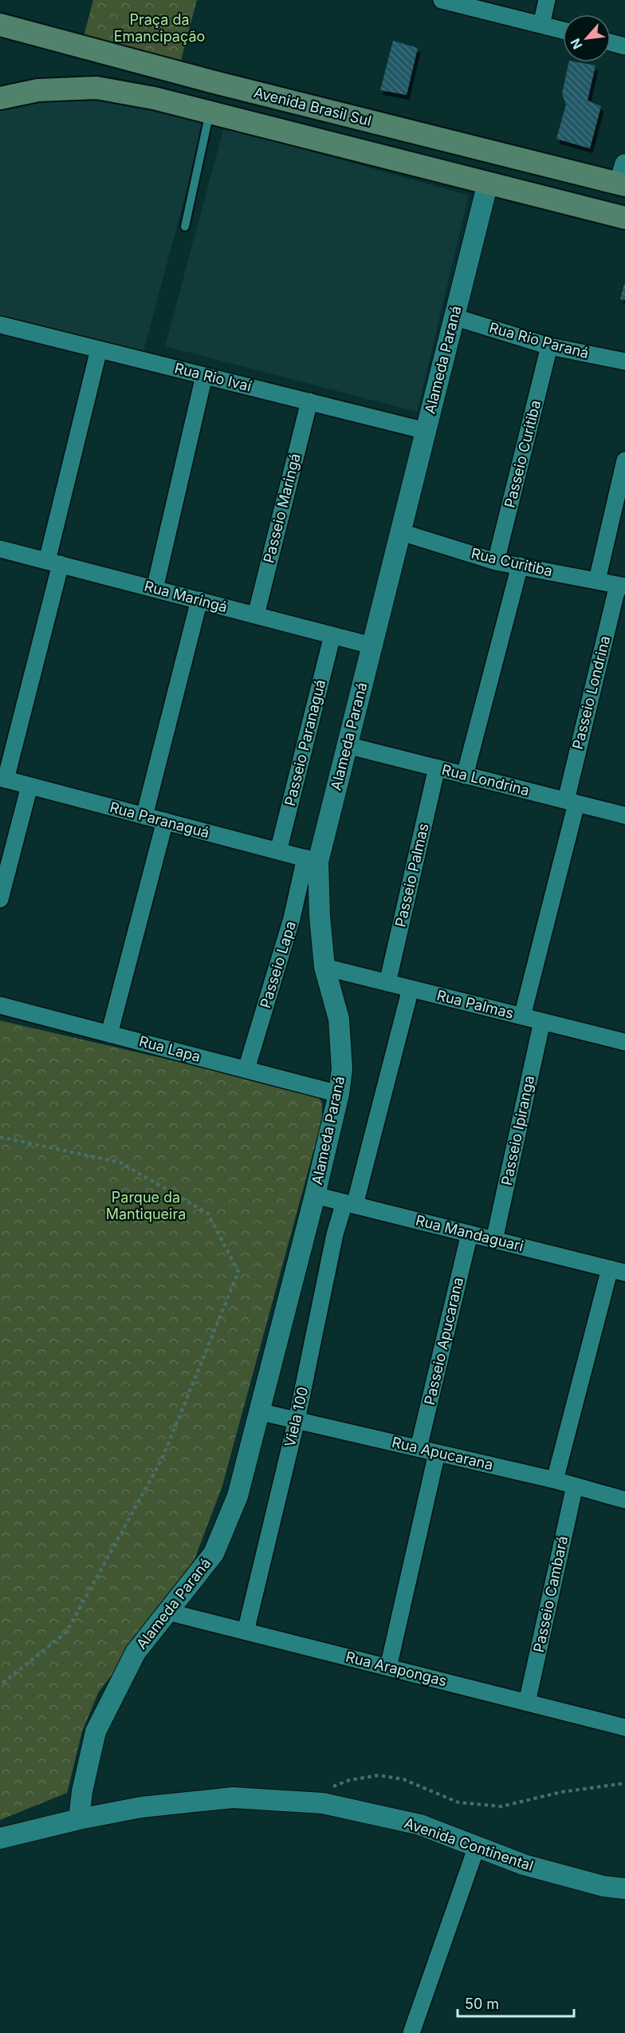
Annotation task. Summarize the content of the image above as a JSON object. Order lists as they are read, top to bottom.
{
  "streets": {
    "main road": ["Avenida Brasil Sul"],
    "street": [
      "Rua Rio Paraná",
      "Alameda Paraná",
      "Rua Rio Ivaí",
      "Passeio Curitiba",
      "Passeio Maringá",
      "Rua Curitiba",
      "Rua Maringá",
      "Passeio Londrina",
      "Passeio Paranaguá",
      "Rua Londrina",
      "Rua Paranaguá",
      "Passeio Palmas",
      "Passeio Lapa",
      "Rua Palmas",
      "Rua Lapa",
      "Passeio Ipiranga",
      "Rua Mandaguari",
      "Passeio Apucarana",
      "Viela 100",
      "Rua Apucarana",
      "Passeio Cambará",
      "Rua Arapongas",
      "Avenida Continental"
    ]
  },
  "crossings": [
    ["Rua Rio Paraná", "Alameda Paraná"],
    ["Rua Rio Paraná", "Passeio Curitiba"],
    ["Alameda Paraná", "Rua Rio Ivaí"],
    ["Alameda Paraná", "Rua Curitiba"],
    ["Alameda Paraná", "Rua Maringá"],
    ["Alameda Paraná", "Rua Londrina"],
    ["Alameda Paraná", "Rua Paranaguá"],
    ["Alameda Paraná", "Passeio Lapa"],
    ["Alameda Paraná", "Rua Palmas"],
    ["Alameda Paraná", "Rua Lapa"],
    ["Alameda Paraná", "Rua Mandaguari"],
    ["Alameda Paraná", "Rua Apucarana"],
    ["Alameda Paraná", "Rua Arapongas"],
    ["Alameda Paraná", "Avenida Continental"],
    ["Rua Rio Ivaí", "Passeio Maringá"],
    ["Passeio Curitiba", "Rua Curitiba"],
    ["Passeio Maringá", "Rua Maringá"],
    ["Rua Curitiba", "Passeio Londrina"],
    ["Rua Maringá", "Passeio Paranaguá"],
    ["Passeio Londrina", "Rua Londrina"],
    ["Passeio Paranaguá", "Rua Paranaguá"],
    ["Rua Londrina", "Passeio Palmas"],
    ["Rua Paranaguá", "Passeio Lapa"],
    ["Passeio Palmas", "Rua Palmas"],
    ["Passeio Lapa", "Rua Lapa"],
    ["Rua Palmas", "Passeio Ipiranga"],
    ["Passeio Ipiranga", "Rua Mandaguari"],
    ["Rua Mandaguari", "Passeio Apucarana"],
    ["Rua Mandaguari", "Viela 100"],
    ["Passeio Apucarana", "Rua Apucarana"],
    ["Viela 100", "Rua Apucarana"],
    ["Viela 100", "Rua Arapongas"],
    ["Rua Apucarana", "Passeio Cambará"],
    ["Passeio Cambará", "Rua Arapongas"]
  ],
  "parks": ["Praça da Emancipação", "Parque da Mantiqueira"],
  "scale_bar": "50 m",
  "north": "bottom left"
}
